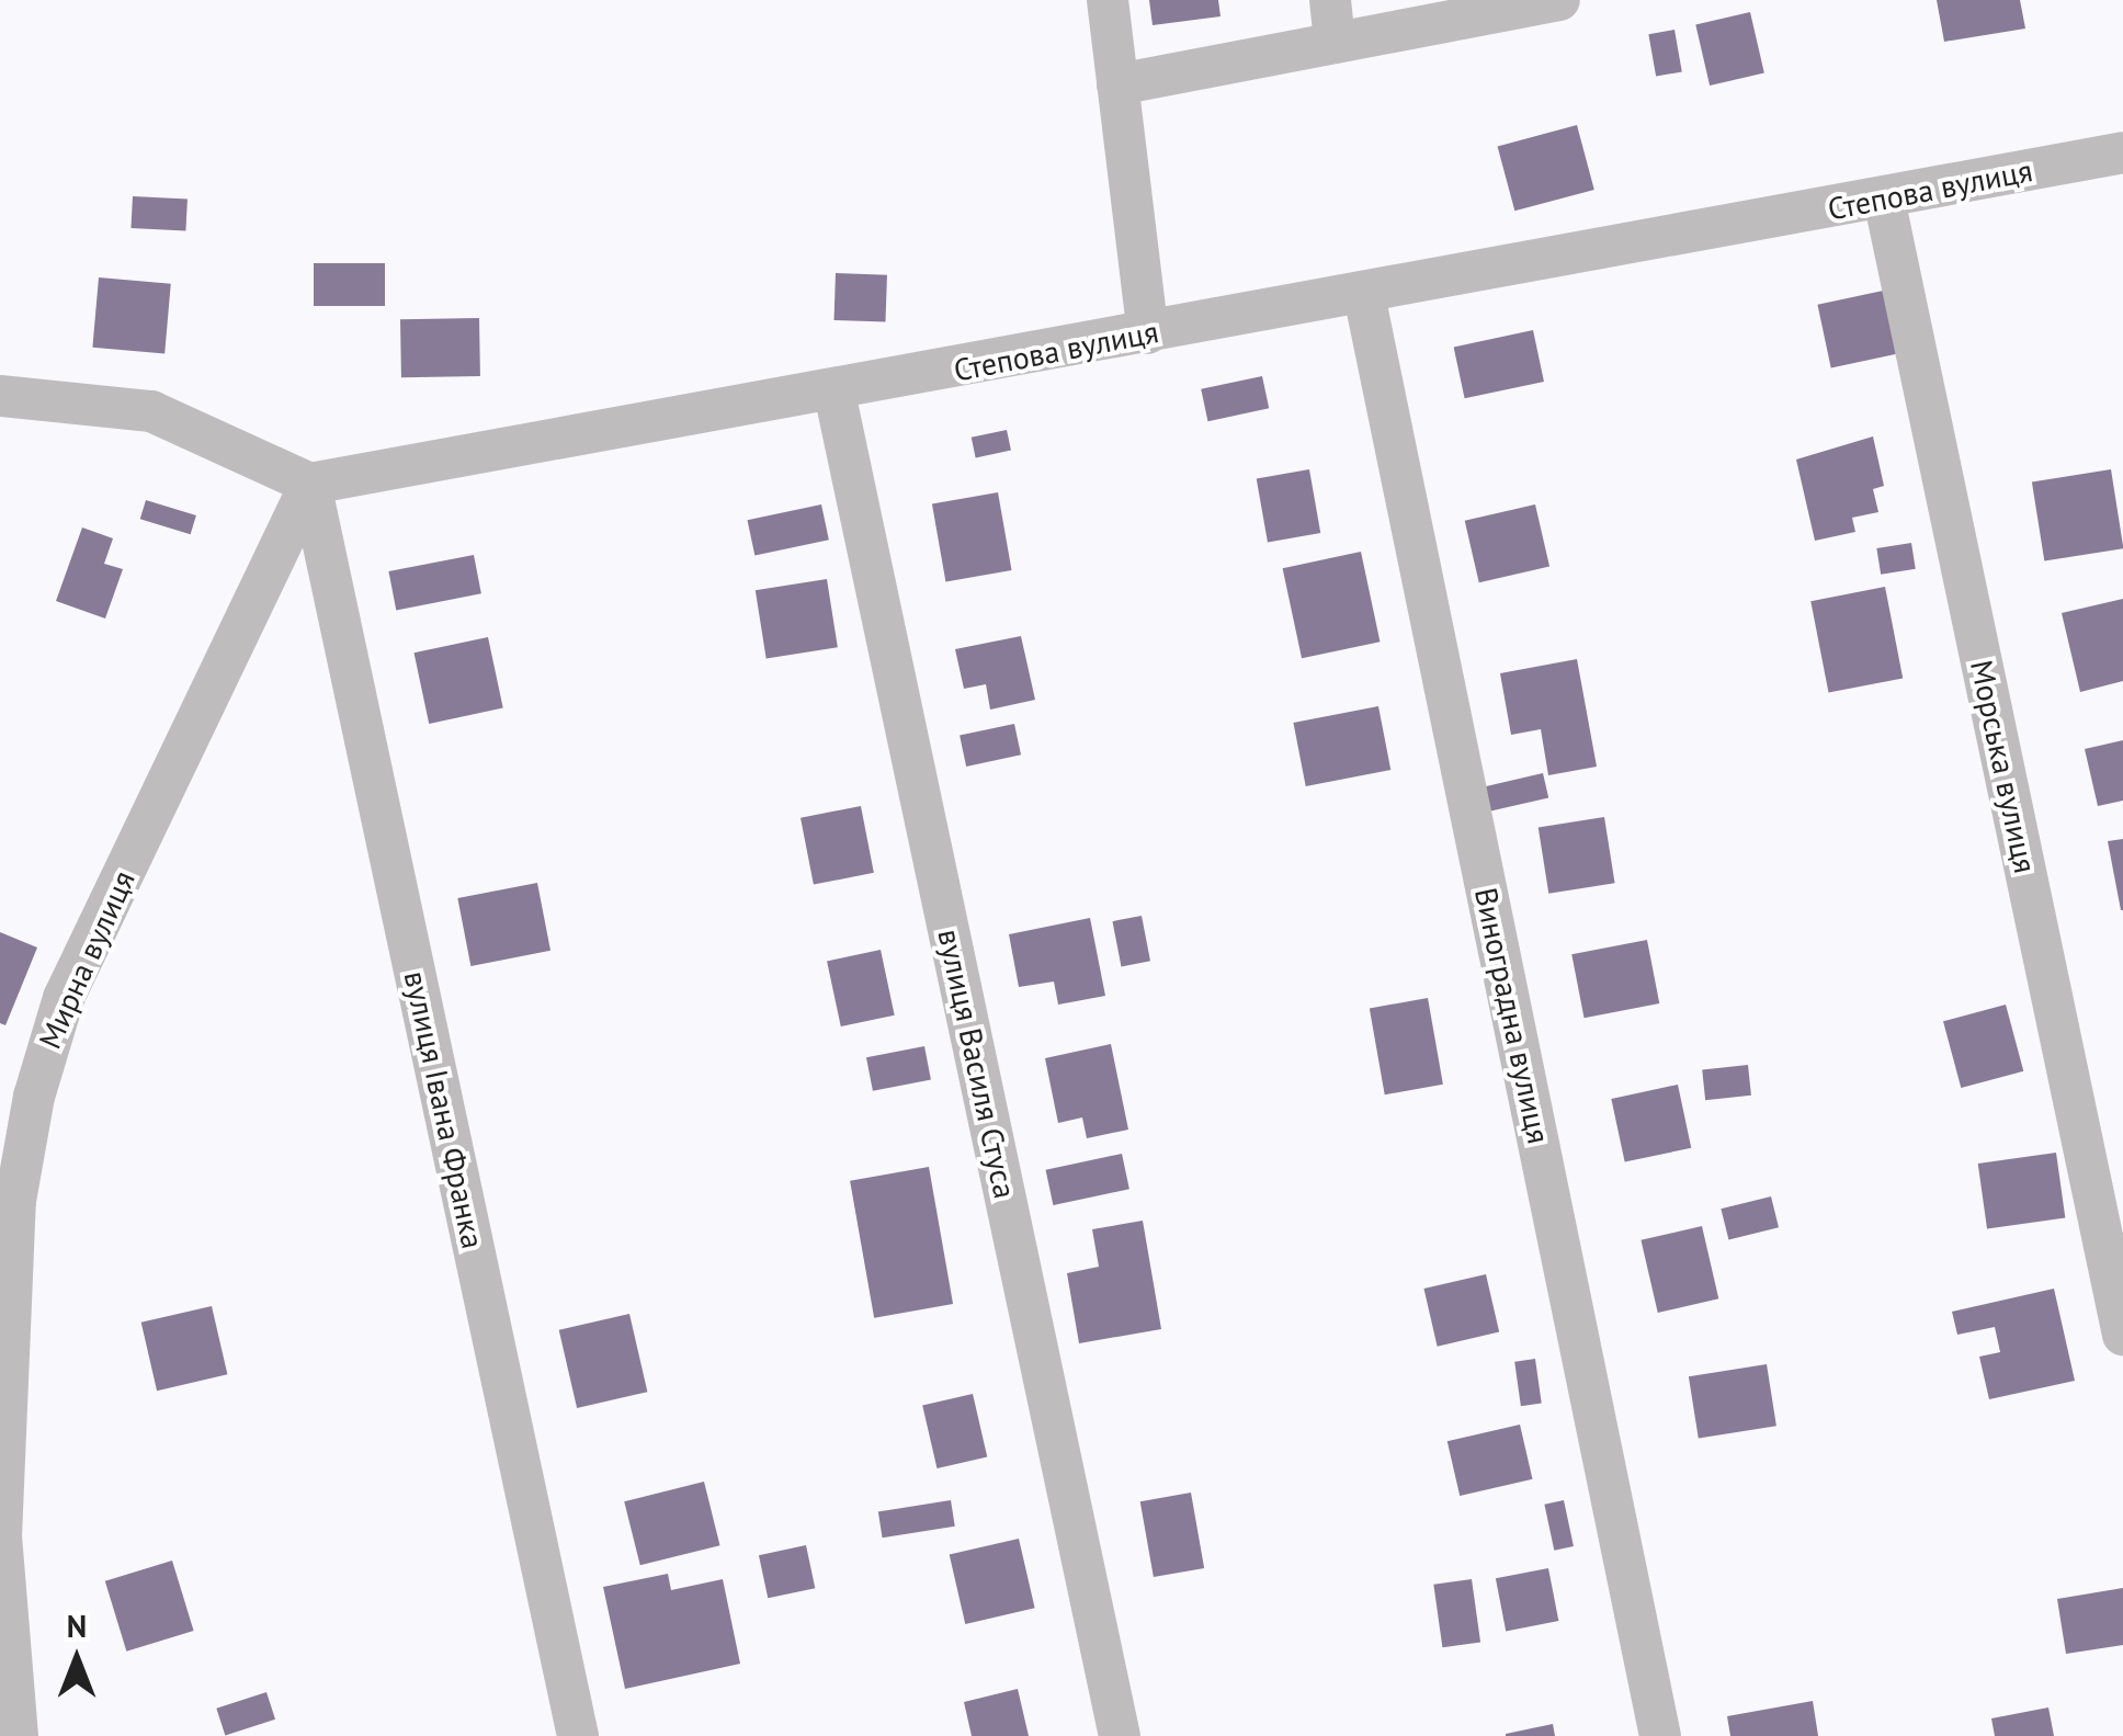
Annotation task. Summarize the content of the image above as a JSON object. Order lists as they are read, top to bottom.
{
  "streets": {
    "street": [
      "Степова вулиця",
      "Морська вулиця",
      "Мирна вулиця",
      "Виноградна вулиця",
      "вулиця Василя Стуса",
      "вулиця Івана Франка"
    ]
  },
  "crossings": [
    ["Степова вулиця", "Морська вулиця"],
    ["Степова вулиця", "Мирна вулиця"],
    ["Степова вулиця", "Виноградна вулиця"],
    ["Степова вулиця", "вулиця Василя Стуса"],
    ["Степова вулиця", "вулиця Івана Франка"],
    ["Мирна вулиця", "вулиця Івана Франка"]
  ],
  "north": "top"
}
